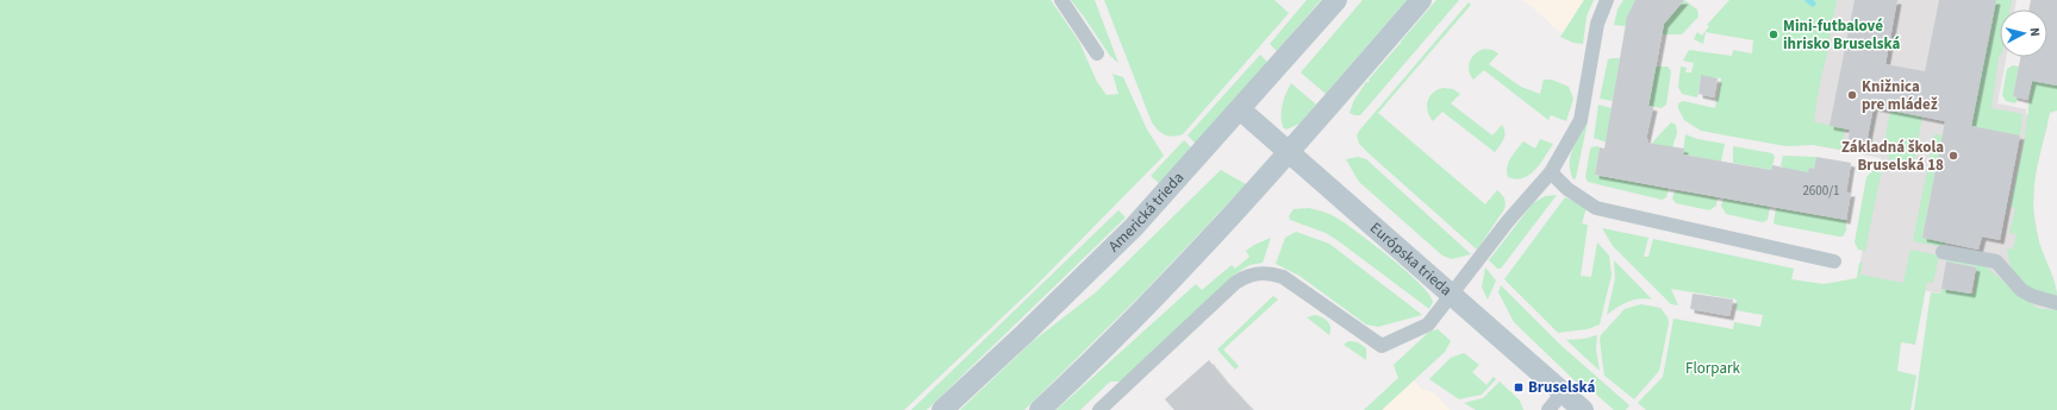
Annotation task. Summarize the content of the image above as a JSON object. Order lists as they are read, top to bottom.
{
  "streets": {
    "street": ["Americká trieda", "Európska trieda"]
  },
  "crossings": [
    ["Americká trieda", "Európska trieda"]
  ],
  "parks": ["Florpark"],
  "places": {
    "other": ["Mini-futbalové ihrisko Bruselská", "Knižnica pre mládež", "Základná škola Bruselská 18"],
    "transit": ["Bruselská"]
  },
  "house_numbers": ["2600/1"],
  "north": "right"
}
